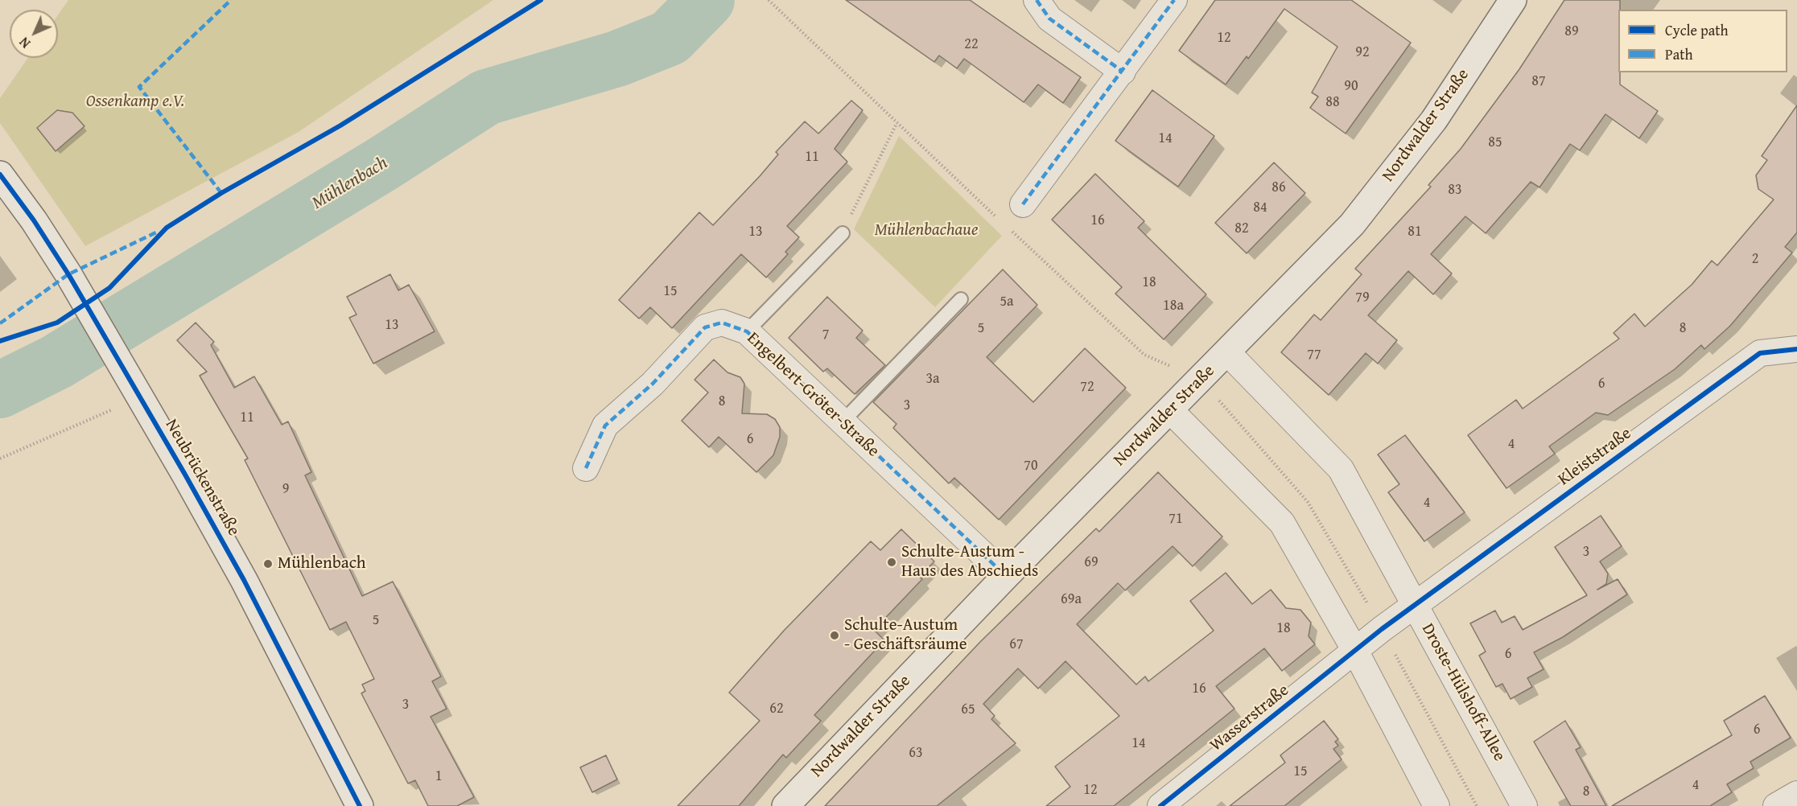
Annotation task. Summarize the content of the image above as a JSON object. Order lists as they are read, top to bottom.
{
  "streets": {
    "main road": ["Nordwalder Straße", "Neubrückenstraße"],
    "street": [
      "Engelbert-Gröter-Straße",
      "Kleiststraße",
      "Droste-Hülshoff-Allee",
      "Wasserstraße"
    ]
  },
  "crossings": [
    ["Nordwalder Straße", "Engelbert-Gröter-Straße"],
    ["Nordwalder Straße", "Droste-Hülshoff-Allee"],
    ["Kleiststraße", "Droste-Hülshoff-Allee"],
    ["Kleiststraße", "Wasserstraße"]
  ],
  "water": ["Mühlenbach"],
  "parks": ["Ossenkamp e.V.", "Mühlenbachaue"],
  "places": ["Schulte-Austum - Haus des Abschieds", "Mühlenbach", "Schulte-Austum - Geschäftsräume"],
  "house_numbers": [
    "89",
    "12",
    "22",
    "92",
    "87",
    "90",
    "88",
    "14",
    "85",
    "11",
    "86",
    "83",
    "84",
    "16",
    "82",
    "13",
    "81",
    "2",
    "18",
    "15",
    "79",
    "5a",
    "18a",
    "13",
    "5",
    "8",
    "7",
    "77",
    "3a",
    "6",
    "72",
    "8",
    "3",
    "11",
    "6",
    "4",
    "70",
    "9",
    "4",
    "71",
    "3",
    "69",
    "69a",
    "5",
    "18",
    "67",
    "6",
    "16",
    "3",
    "62",
    "65",
    "6",
    "14",
    "63",
    "15",
    "1",
    "4",
    "12",
    "8"
  ],
  "legend": ["Cycle path", "Path"],
  "north": "bottom left"
}
